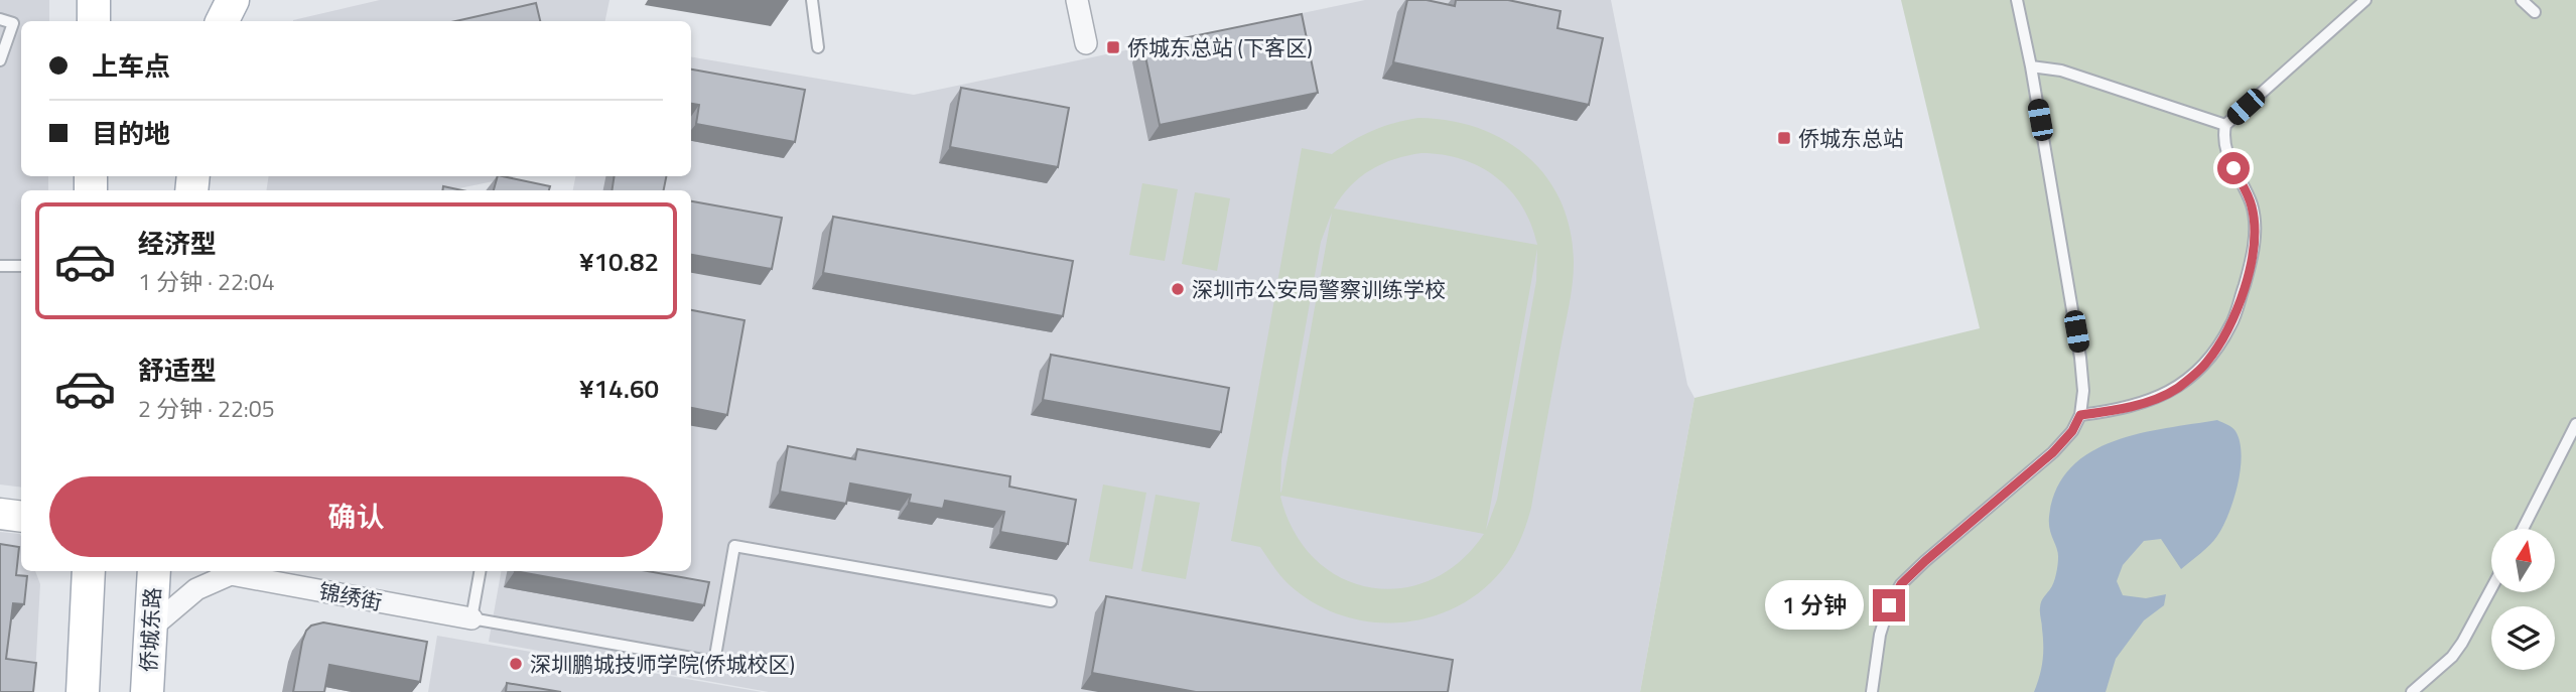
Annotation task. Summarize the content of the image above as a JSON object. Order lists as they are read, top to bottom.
{
  "streets": {
    "main road": ["侨城东路"],
    "street": ["锦绣街"]
  },
  "crossings": [
    ["锦绣街", "侨城东路"]
  ],
  "places": {
    "transit": ["侨城东总站 (下客区)", "侨城东总站"],
    "other": ["深圳市公安局警察训练学校", "深圳鹏城技师学院(侨城校区)"]
  },
  "north": "top",
  "page": {
    "banner": ["上车点", "目的地"],
    "list": [
      {
        "name": "经济型",
        "note": "1 分钟 · 22:04",
        "value": "¥10.82"
      },
      {
        "name": "舒适型",
        "note": "2 分钟 · 22:05",
        "value": "¥14.60"
      }
    ],
    "buttons": "确认",
    "bubble": "1 分钟"
  }
}
